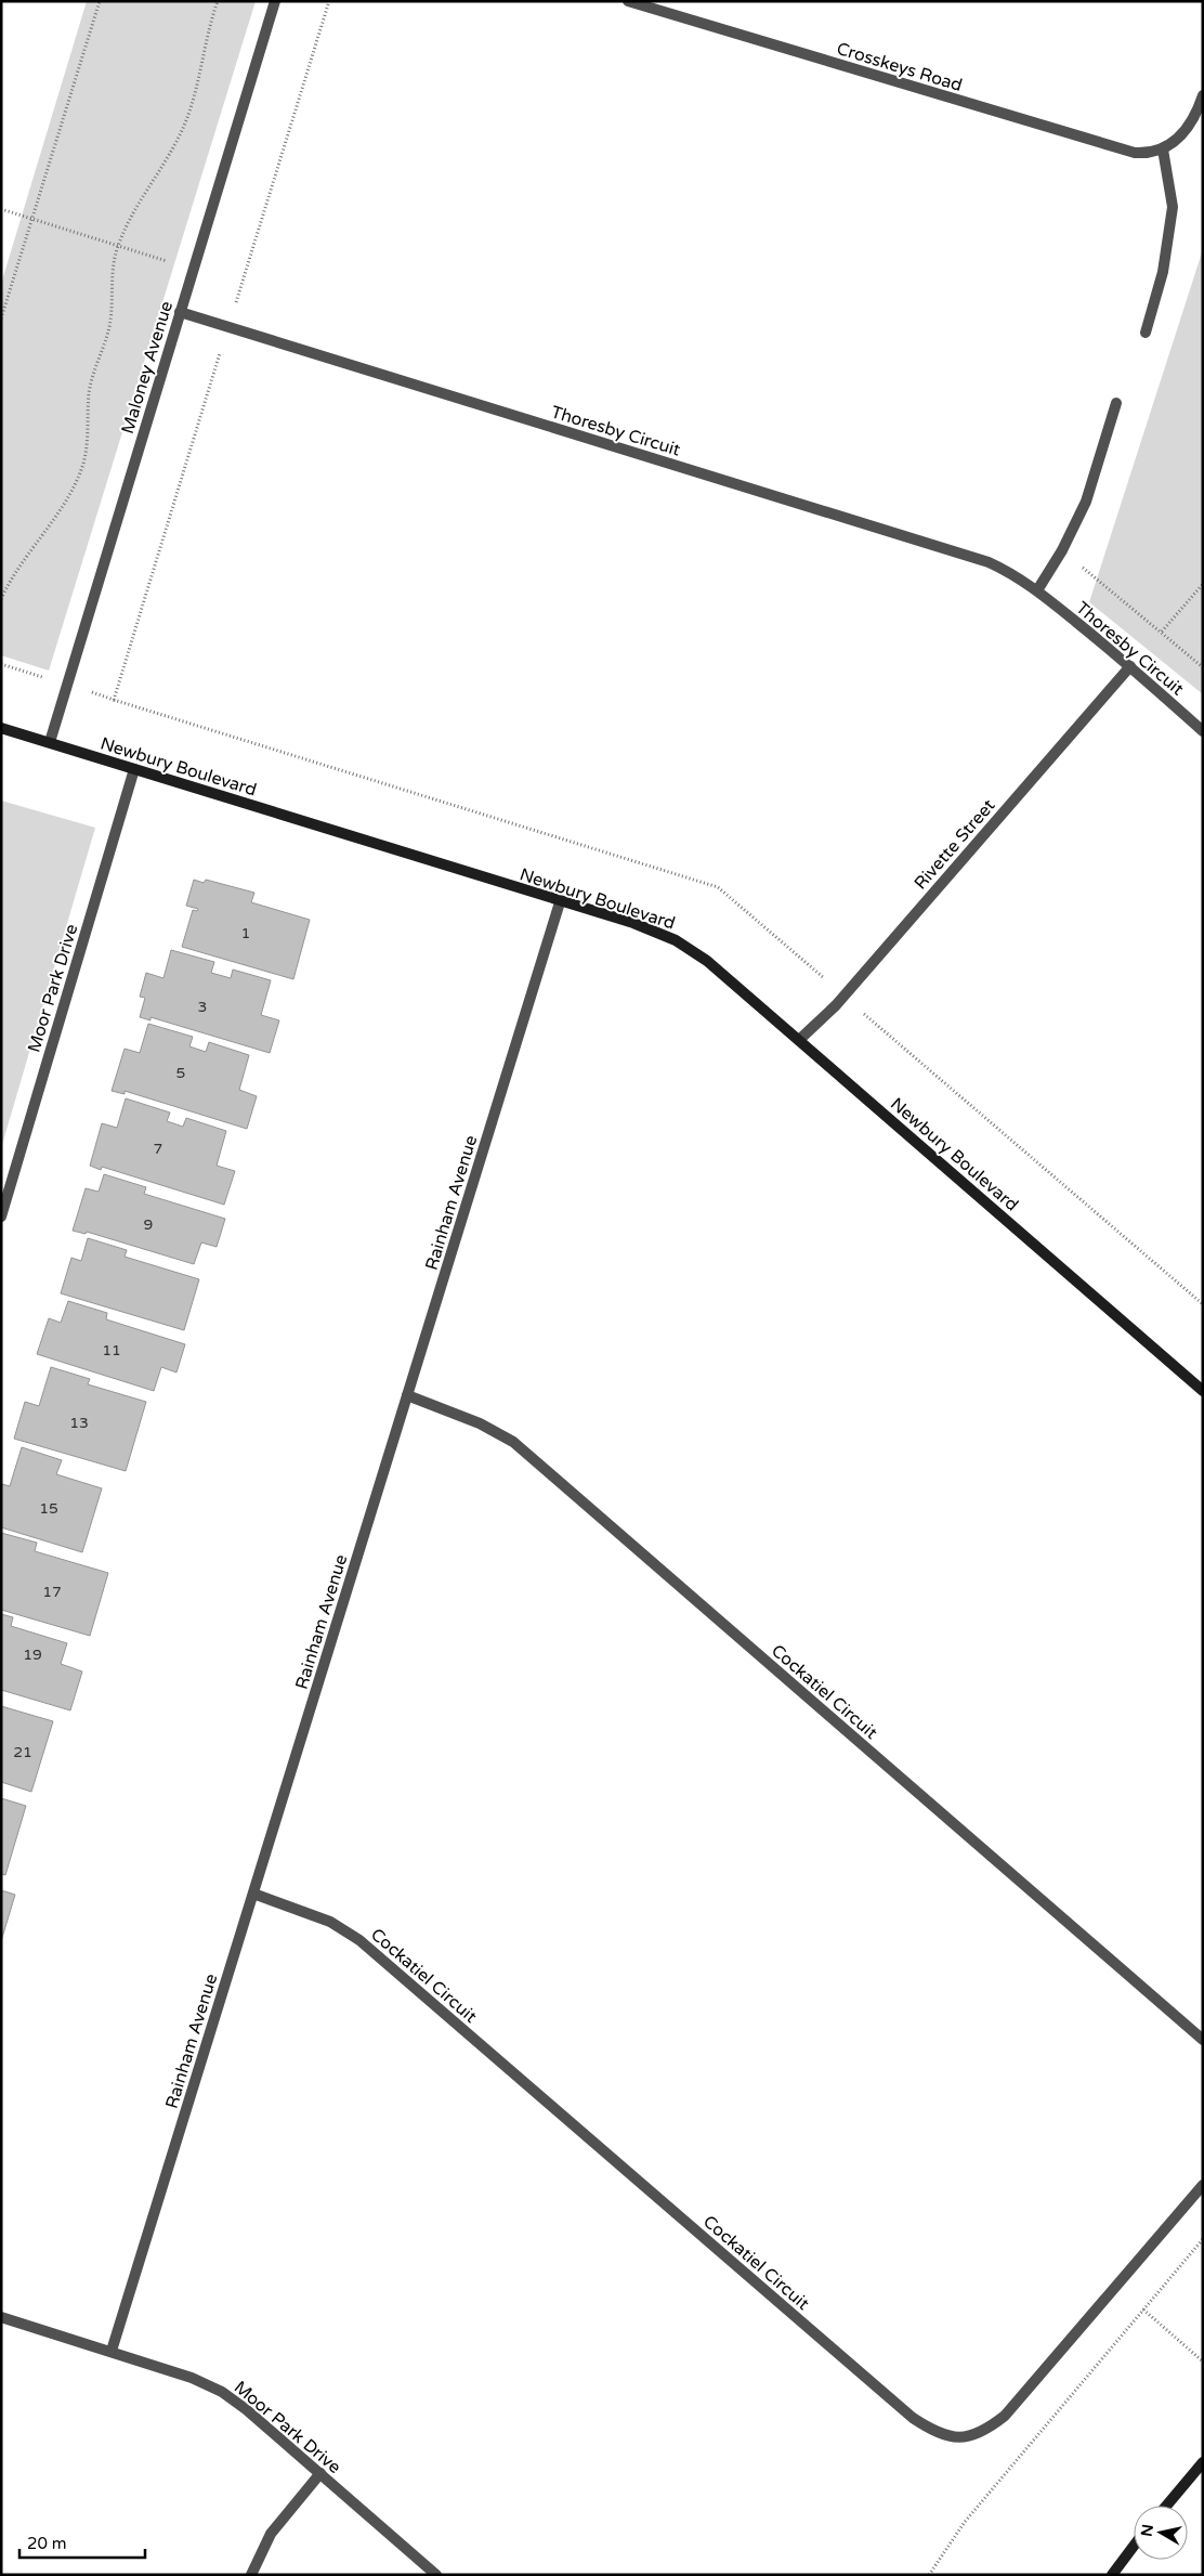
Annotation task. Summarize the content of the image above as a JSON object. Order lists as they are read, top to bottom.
{
  "streets": {
    "street": [
      "Crosskeys Road",
      "Maloney Avenue",
      "Thoresby Circuit",
      "Newbury Boulevard",
      "Rivette Street",
      "Moor Park Drive",
      "Rainham Avenue",
      "Cockatiel Circuit"
    ]
  },
  "crossings": [
    ["Maloney Avenue", "Thoresby Circuit"],
    ["Maloney Avenue", "Newbury Boulevard"],
    ["Thoresby Circuit", "Rivette Street"],
    ["Newbury Boulevard", "Rivette Street"],
    ["Newbury Boulevard", "Moor Park Drive"],
    ["Newbury Boulevard", "Rainham Avenue"],
    ["Moor Park Drive", "Rainham Avenue"],
    ["Rainham Avenue", "Cockatiel Circuit"]
  ],
  "house_numbers": [
    "1",
    "3",
    "5",
    "7",
    "9",
    "11",
    "13",
    "15",
    "17",
    "19",
    "21"
  ],
  "scale_bar": "20 m",
  "north": "left"
}
